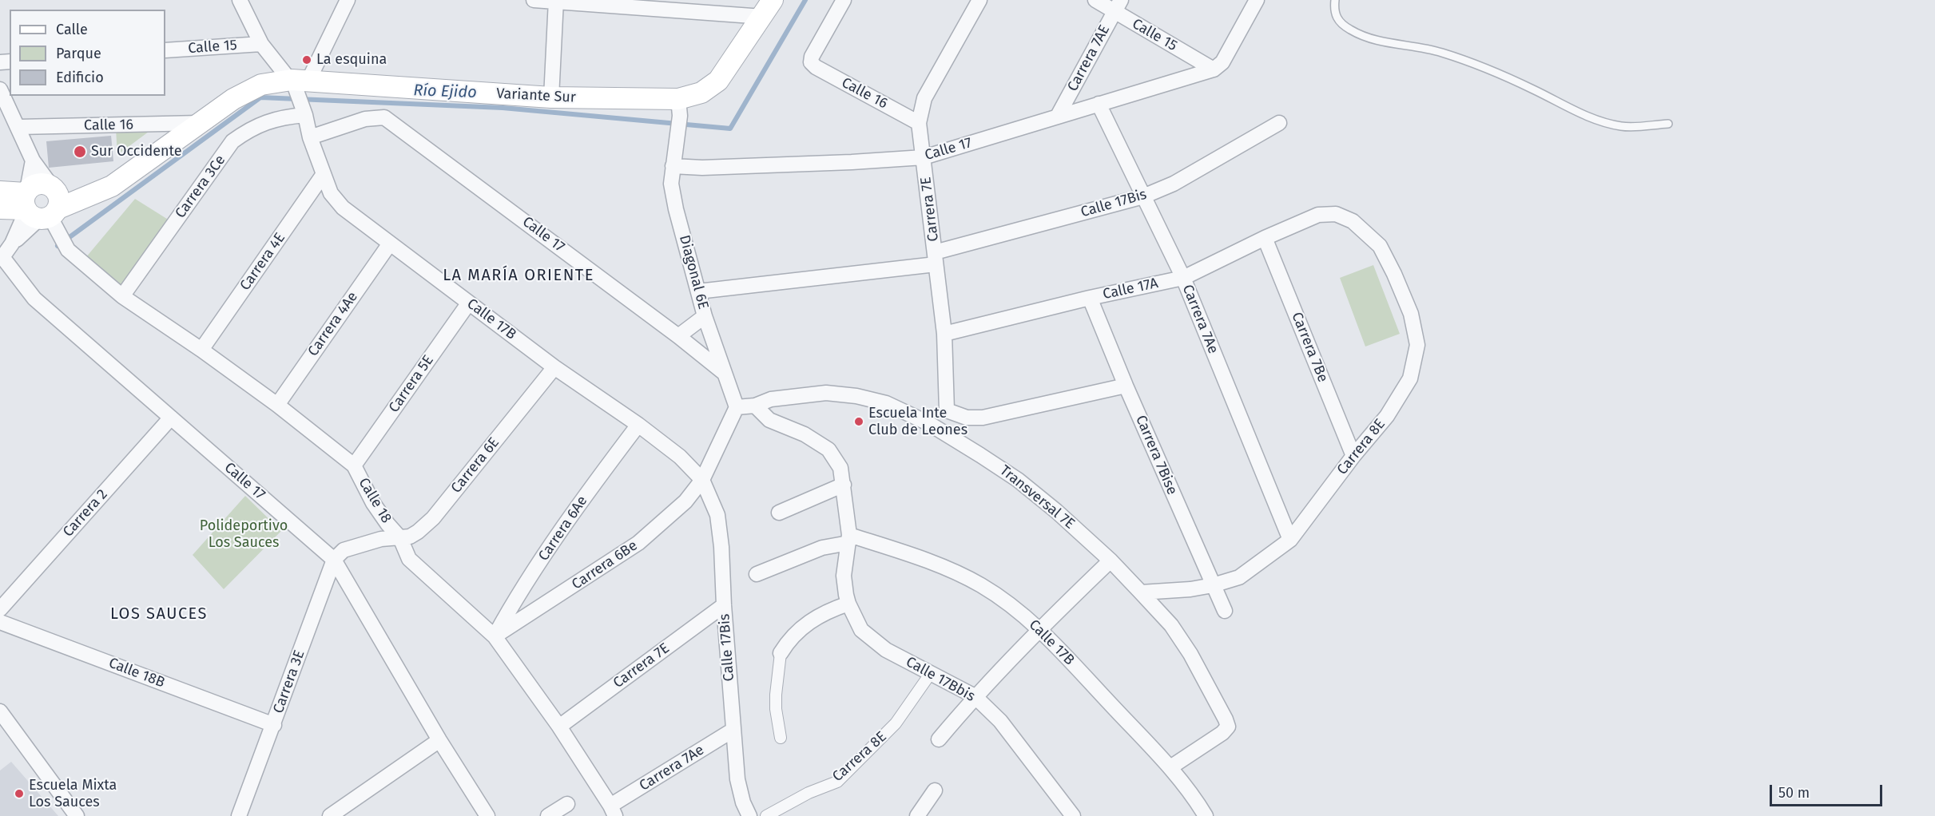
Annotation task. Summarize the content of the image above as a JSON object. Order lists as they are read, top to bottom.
{
  "streets": {
    "main road": ["Variante Sur"],
    "street": [
      "Calle 15",
      "Carrera 7AE",
      "Calle 16",
      "Calle 17",
      "Carrera 3Ce",
      "Calle 17Bis",
      "Carrera 7E",
      "Carrera 4E",
      "Diagonal 6E",
      "Calle 17A",
      "Calle 17B",
      "Carrera 7Ae",
      "Carrera 4Ae",
      "Carrera 7Be",
      "Carrera 5E",
      "Carrera 8E",
      "Carrera 7Bise",
      "Carrera 6E",
      "Transversal 7E",
      "Calle 18",
      "Carrera 2",
      "Carrera 6Ae",
      "Carrera 6Be",
      "Calle 18B",
      "Calle 17Bbis",
      "Carrera 3E"
    ]
  },
  "crossings": [
    ["Calle 15", "Carrera 7AE"],
    ["Calle 15", "Calle 17"],
    ["Carrera 7AE", "Calle 17"],
    ["Calle 16", "Variante Sur"],
    ["Calle 16", "Carrera 7E"],
    ["Variante Sur", "Diagonal 6E"],
    ["Variante Sur", "Calle 17B"],
    ["Variante Sur", "Calle 18"],
    ["Calle 17", "Carrera 7E"],
    ["Calle 17", "Diagonal 6E"],
    ["Calle 17", "Calle 17B"],
    ["Calle 17", "Carrera 7Ae"],
    ["Calle 17", "Carrera 6E"],
    ["Calle 17", "Carrera 2"],
    ["Calle 17", "Carrera 3E"],
    ["Carrera 3Ce", "Calle 17B"],
    ["Carrera 3Ce", "Calle 18"],
    ["Calle 17Bis", "Carrera 7E"],
    ["Calle 17Bis", "Diagonal 6E"],
    ["Calle 17Bis", "Calle 17B"],
    ["Calle 17Bis", "Carrera 7Ae"],
    ["Calle 17Bis", "Carrera 6Be"],
    ["Carrera 7E", "Calle 17A"],
    ["Carrera 7E", "Calle 18"],
    ["Carrera 4E", "Calle 17B"],
    ["Carrera 4E", "Calle 18"],
    ["Diagonal 6E", "Transversal 7E"],
    ["Diagonal 6E", "Carrera 6Be"],
    ["Calle 17A", "Carrera 7Ae"],
    ["Calle 17A", "Carrera 7Be"],
    ["Calle 17A", "Carrera 8E"],
    ["Calle 17A", "Carrera 7Bise"],
    ["Calle 17B", "Carrera 4Ae"],
    ["Calle 17B", "Carrera 5E"],
    ["Calle 17B", "Carrera 6E"],
    ["Calle 17B", "Transversal 7E"],
    ["Calle 17B", "Carrera 6Ae"],
    ["Calle 17B", "Carrera 6Be"],
    ["Calle 17B", "Calle 17Bbis"],
    ["Carrera 7Ae", "Carrera 8E"],
    ["Carrera 7Ae", "Calle 18"],
    ["Carrera 4Ae", "Calle 18"],
    ["Carrera 7Be", "Carrera 8E"],
    ["Carrera 5E", "Calle 18"],
    ["Carrera 8E", "Carrera 7Bise"],
    ["Carrera 8E", "Transversal 7E"],
    ["Carrera 8E", "Calle 17Bbis"],
    ["Carrera 6E", "Calle 18"],
    ["Carrera 6E", "Carrera 3E"],
    ["Transversal 7E", "Carrera 6Be"],
    ["Transversal 7E", "Calle 17Bbis"],
    ["Calle 18", "Carrera 6Ae"],
    ["Calle 18", "Carrera 6Be"],
    ["Carrera 6Ae", "Carrera 6Be"],
    ["Calle 18B", "Carrera 3E"]
  ],
  "districts": ["LA MARÍA ORIENTE", "LOS SAUCES"],
  "water": ["Río Ejido"],
  "parks": ["Polideportivo Los Sauces"],
  "places": [
    "La esquina",
    "Sur Occidente",
    "Escuela Inte Club de Leones",
    "Escuela Mixta Los Sauces"
  ],
  "legend": ["Calle", "Parque", "Edificio"],
  "scale_bar": "50 m"
}
